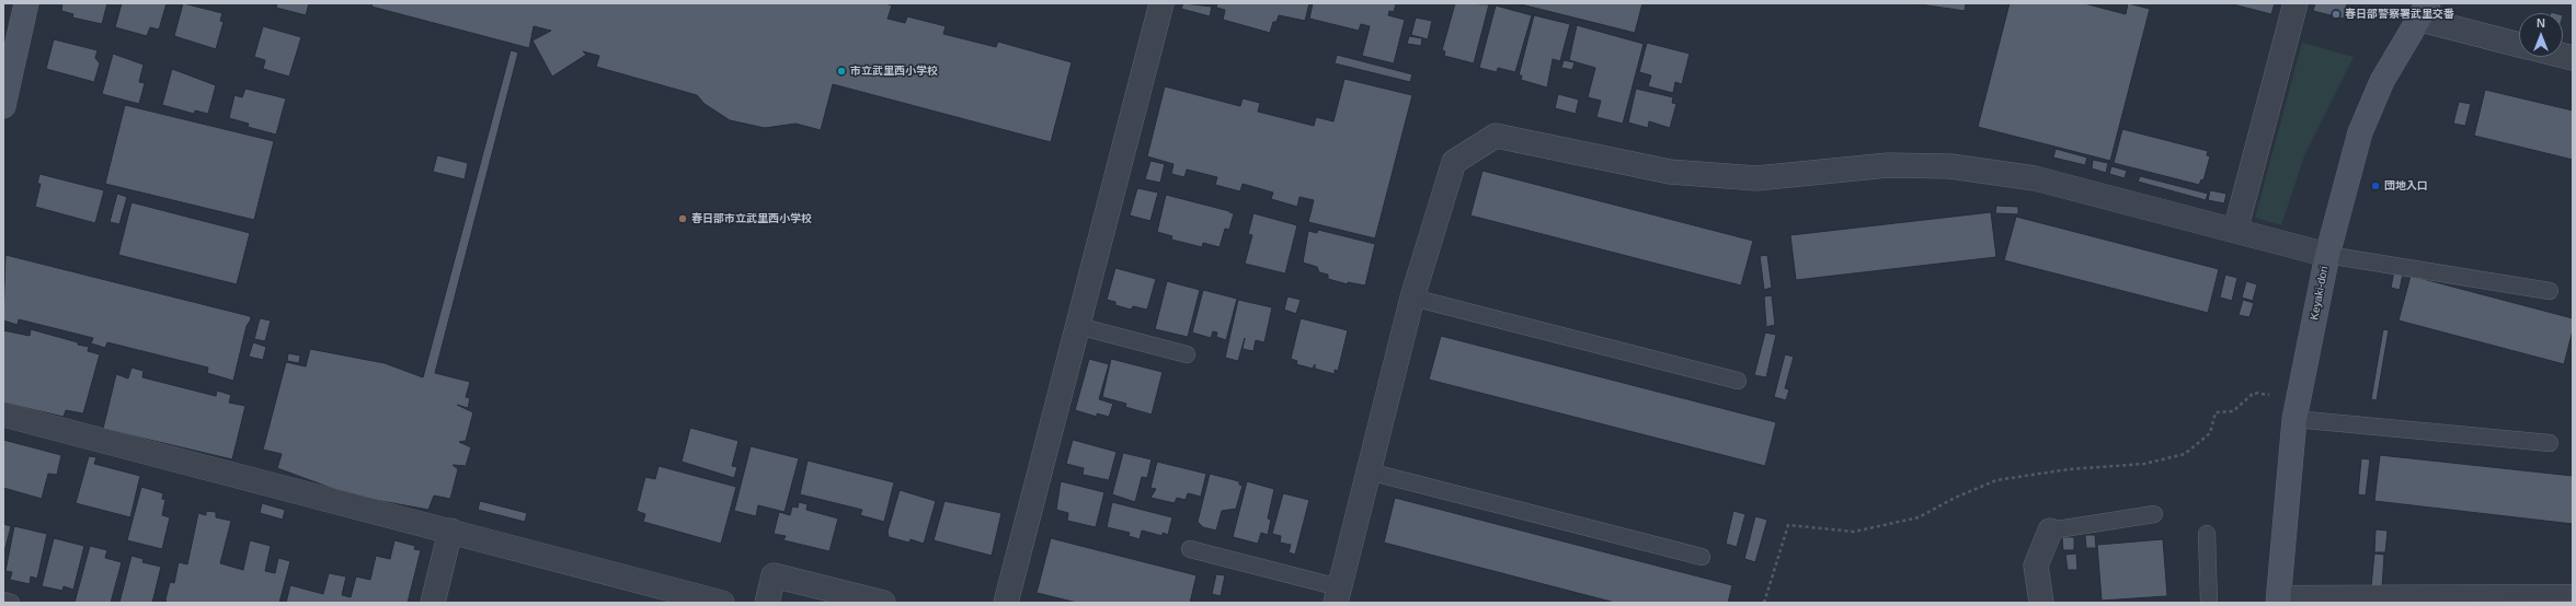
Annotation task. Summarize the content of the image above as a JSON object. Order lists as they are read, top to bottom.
{
  "streets": {
    "street": ["Keyaki-dori"]
  },
  "places": [
    "春日部警察署武里交番",
    "市立武里西小学校",
    "団地入口",
    "春日部市立武里西小学校"
  ],
  "north": "top"
}
